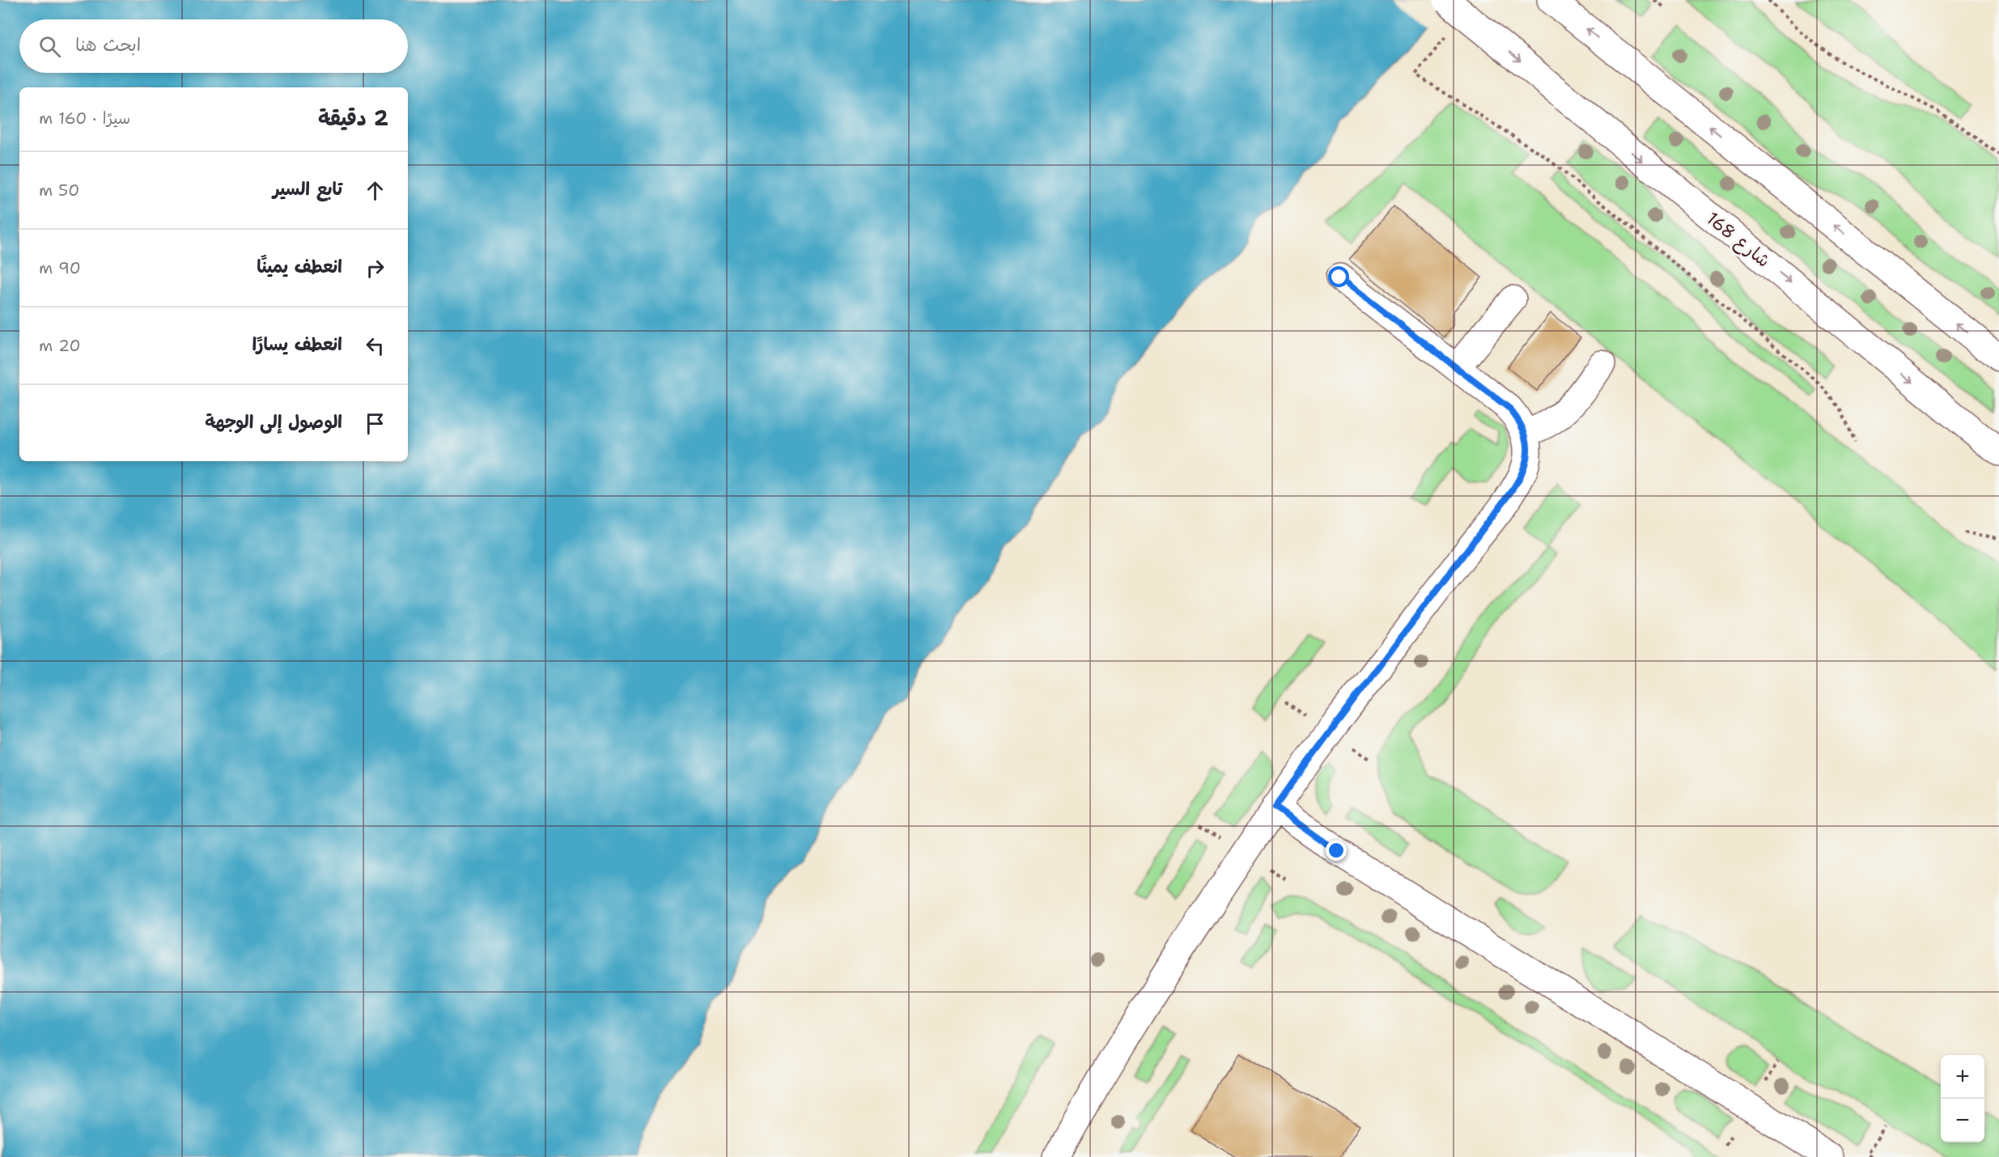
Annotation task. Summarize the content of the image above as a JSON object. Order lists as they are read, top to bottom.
{
  "streets": {
    "street": ["شارع 168"]
  },
  "page": {
    "search": "ابحث هنا",
    "heading": ["2 دقيقة", "سيرًا · 160 m"],
    "list": [
      ["تابع السير", "50 m"],
      ["انعطف يمينًا", "90 m"],
      ["انعطف يسارًا", "20 m"],
      "الوصول إلى الوجهة"
    ],
    "map_buttons": ["+", "−"]
  }
}
